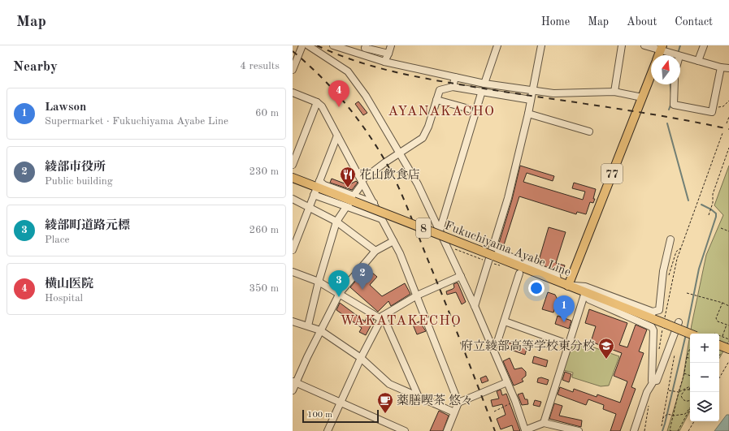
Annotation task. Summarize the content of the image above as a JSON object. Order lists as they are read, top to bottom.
{
  "streets": {
    "main road": ["77", "8", "Fukuchiyama Ayabe Line"]
  },
  "crossings": [
    ["77", "Fukuchiyama Ayabe Line"]
  ],
  "districts": ["AYANAKACHO", "WAKATAKECHO"],
  "places": {
    "restaurant": ["花山飲食店"],
    "school or university": ["府立綾部高等学校東分校"],
    "cafe": ["薬膳喫茶 悠々"]
  },
  "scale_bar": "100 m",
  "north": "top",
  "page": {
    "header": "Map",
    "nav": [
      "Home",
      "Map",
      "About",
      "Contact"
    ],
    "heading": ["Nearby", "4 results"],
    "pins": [
      "4",
      "2",
      "3",
      "1"
    ],
    "list": [
      {
        "mark": "1",
        "name": "Lawson",
        "note": "Supermarket · Fukuchiyama Ayabe Line",
        "value": "60 m"
      },
      {
        "mark": "2",
        "name": "綾部市役所",
        "note": "Public building",
        "value": "230 m"
      },
      {
        "mark": "3",
        "name": "綾部町道路元標",
        "note": "Place",
        "value": "260 m"
      },
      {
        "mark": "4",
        "name": "横山医院",
        "note": "Hospital",
        "value": "350 m"
      }
    ],
    "map_buttons": ["+", "−"],
    "scale": "100 m"
  }
}
